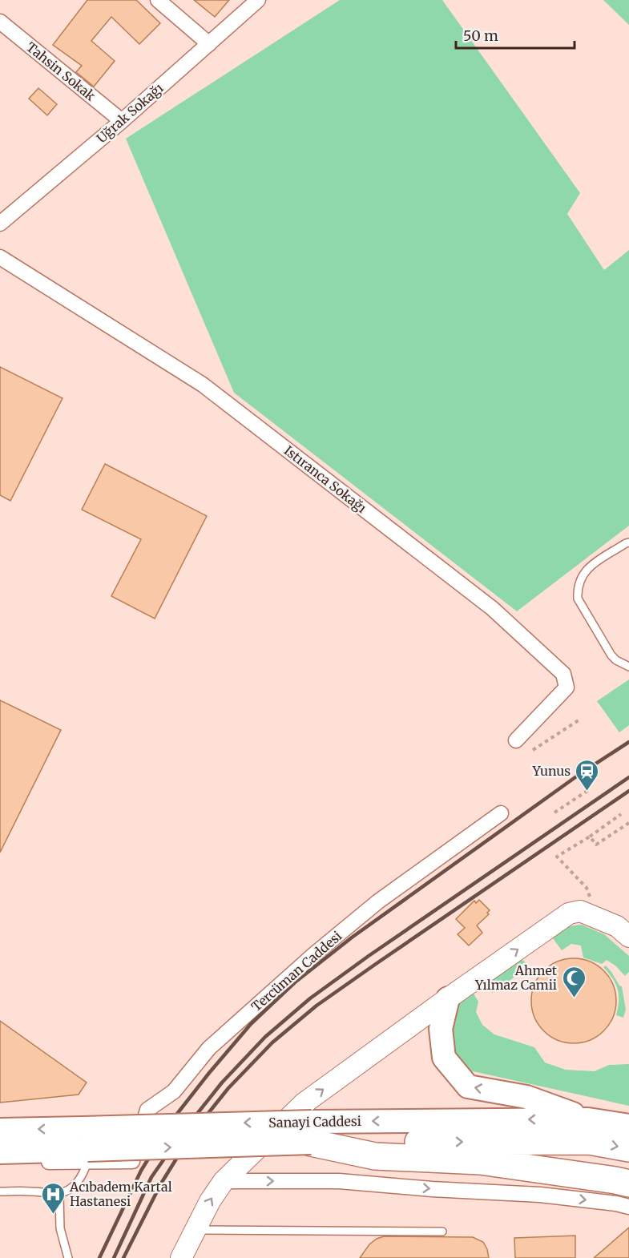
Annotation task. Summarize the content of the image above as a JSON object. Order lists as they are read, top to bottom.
{
  "streets": {
    "main road": ["Sanayi Caddesi"],
    "street": [
      "Tahsin Sokak",
      "Uğrak Sokağı",
      "Istıranca Sokağı",
      "Tercüman Caddesi"
    ]
  },
  "crossings": [
    ["Tahsin Sokak", "Uğrak Sokağı"],
    ["Tercüman Caddesi", "Sanayi Caddesi"]
  ],
  "one_way": ["Sanayi Caddesi"],
  "places": {
    "station": ["Yunus"],
    "mosque": ["Ahmet Yılmaz Camii"],
    "hospital": ["Acıbadem Kartal Hastanesi"]
  },
  "scale_bar": "50 m"
}
